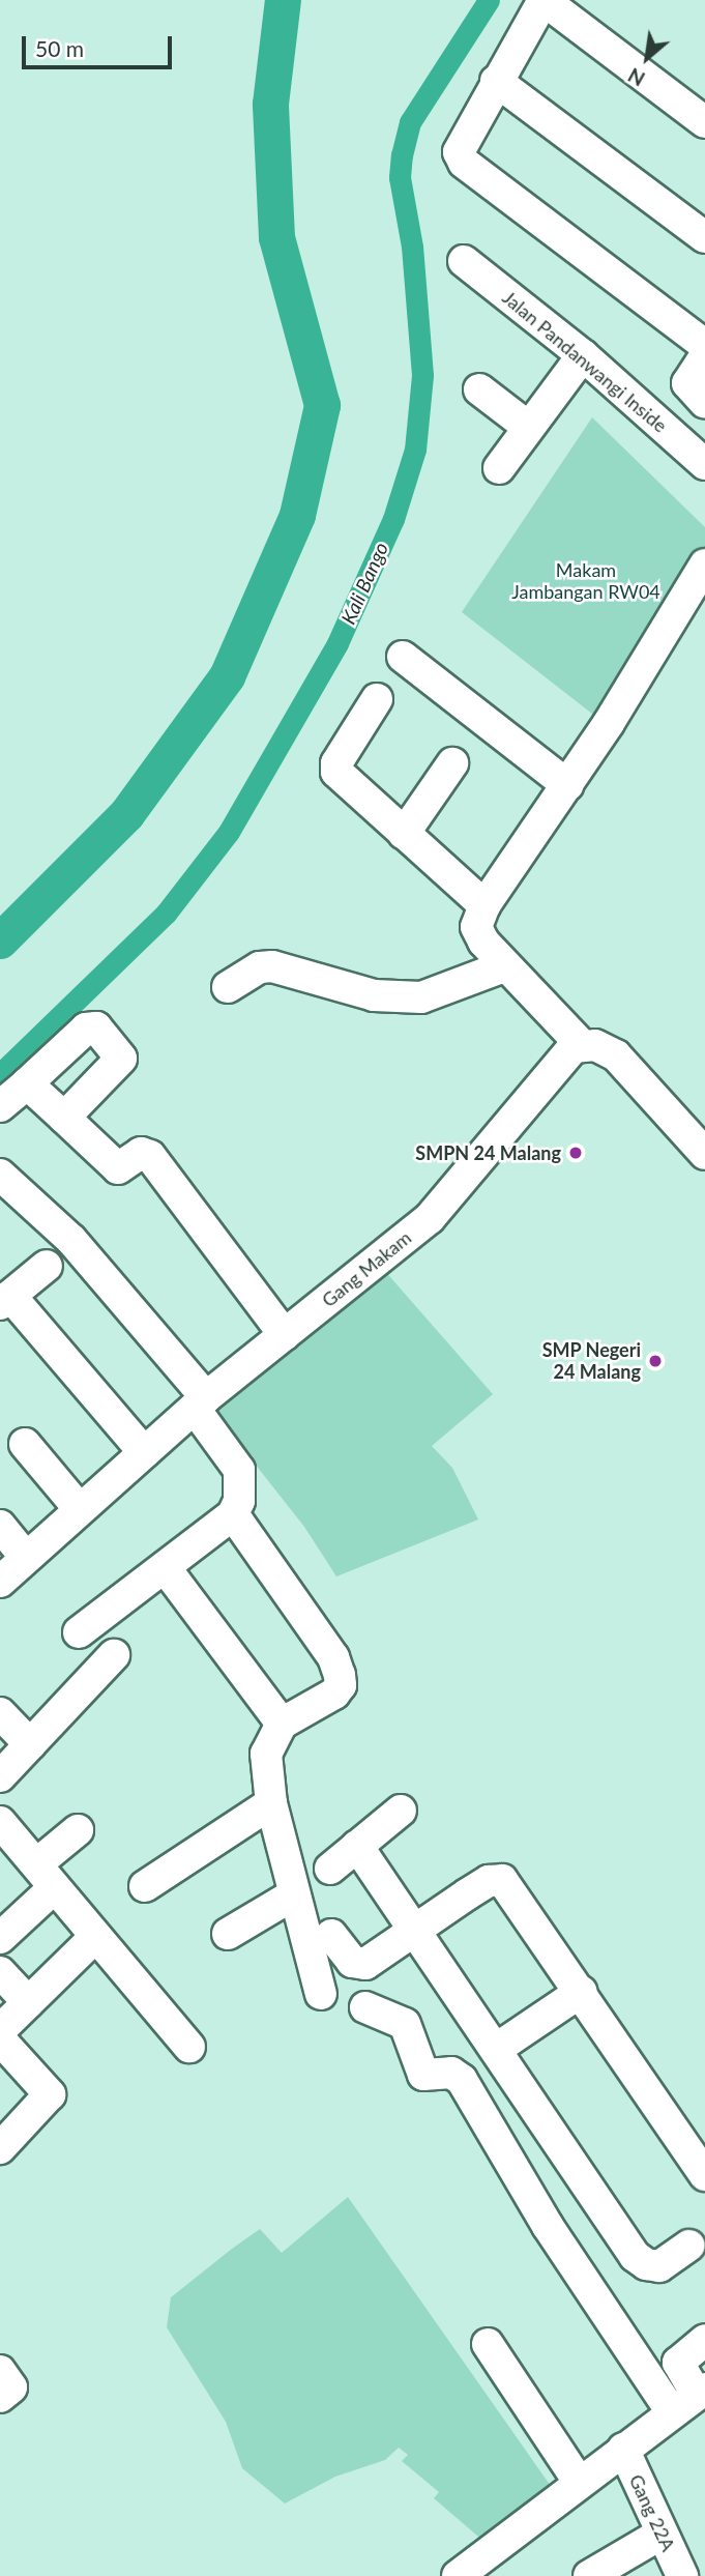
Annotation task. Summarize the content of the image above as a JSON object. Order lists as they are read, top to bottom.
{
  "streets": {
    "street": ["Jalan Pandanwangi Inside", "Gang Makam", "Gang 22A"]
  },
  "water": ["Kali Bango"],
  "parks": ["Makam Jambangan RW04"],
  "places": ["SMPN 24 Malang", "SMP Negeri 24 Malang"],
  "scale_bar": "50 m",
  "north": "bottom left"
}
